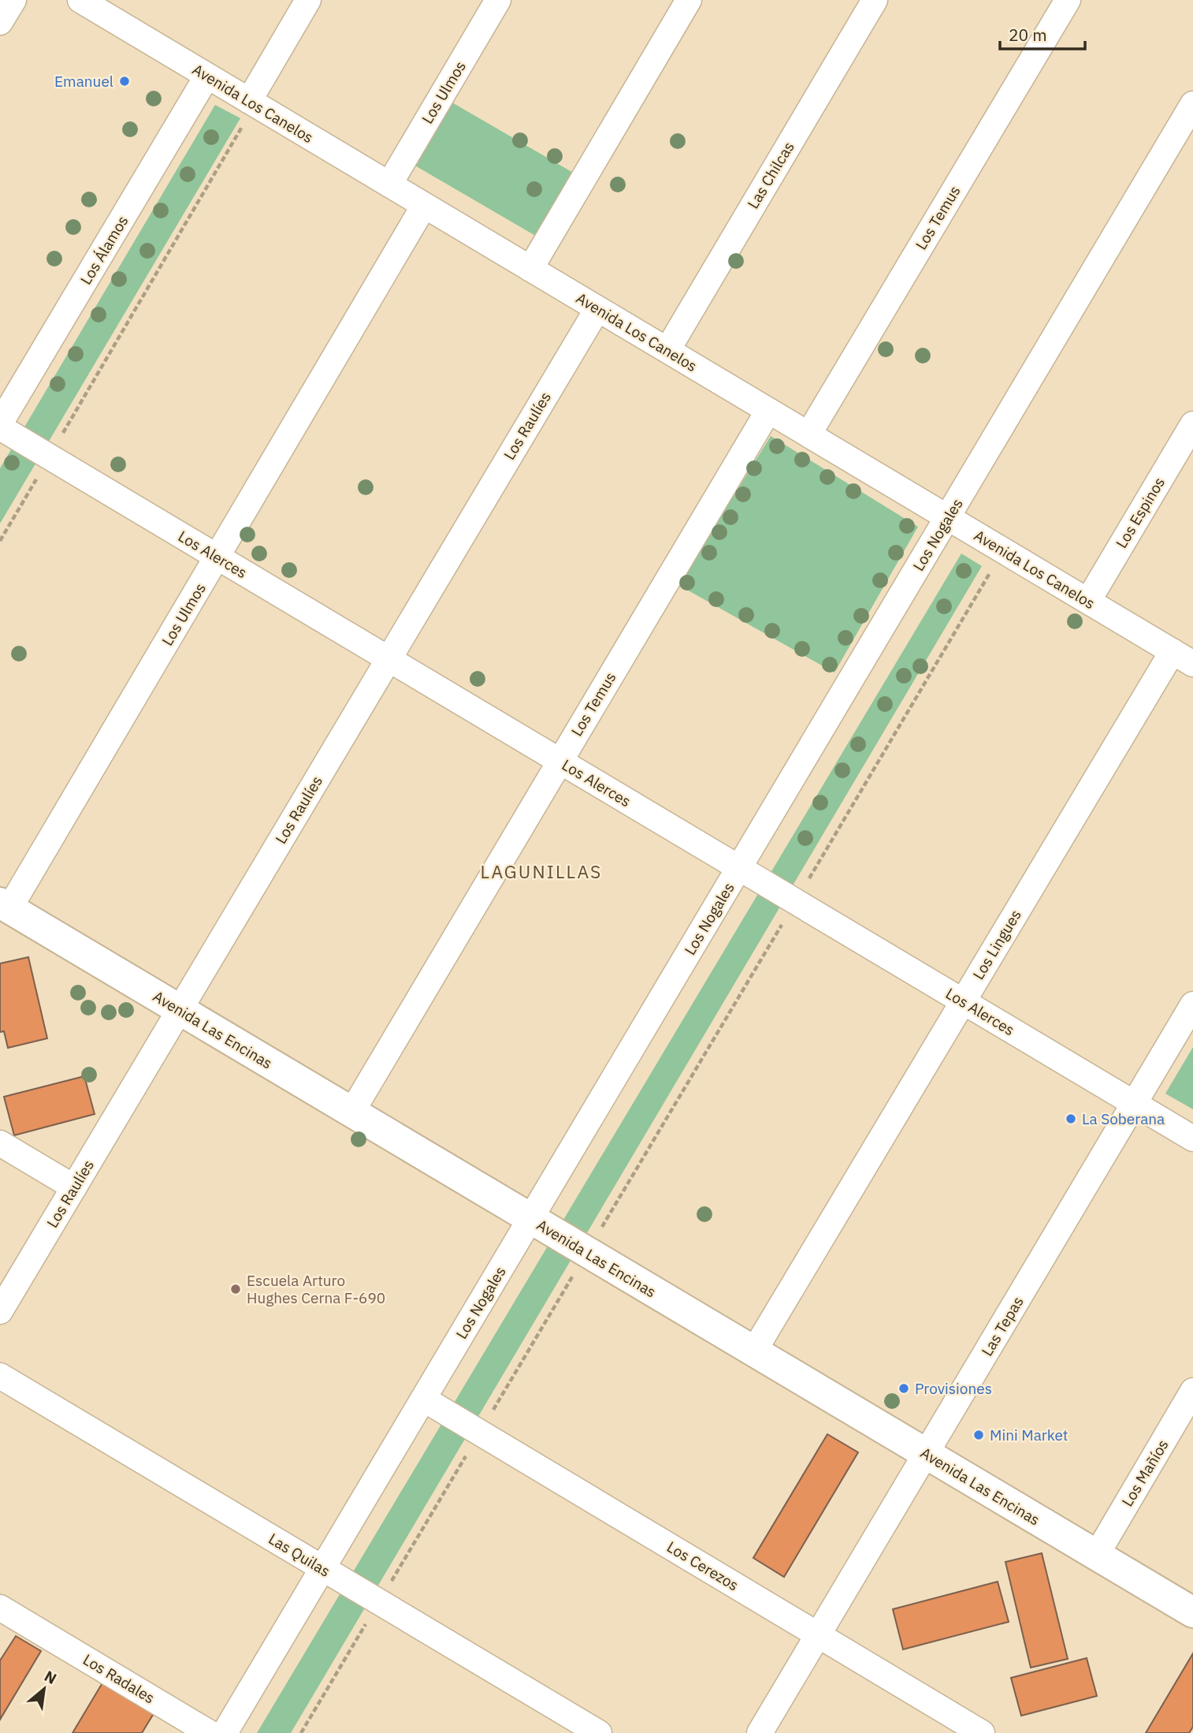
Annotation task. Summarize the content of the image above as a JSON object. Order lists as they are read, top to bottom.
{
  "streets": {
    "street": [
      "Los Ulmos",
      "Avenida Los Canelos",
      "Las Chilcas",
      "Los Temus",
      "Los Álamos",
      "Los Raulíes",
      "Los Espinos",
      "Los Nogales",
      "Los Alerces",
      "Los Lingues",
      "Avenida Las Encinas",
      "Las Tepas",
      "Los Mañíos",
      "Las Quilas",
      "Los Cerezos",
      "Los Radales"
    ]
  },
  "crossings": [
    ["Los Ulmos", "Avenida Los Canelos"],
    ["Los Ulmos", "Los Alerces"],
    ["Los Ulmos", "Avenida Las Encinas"],
    ["Avenida Los Canelos", "Las Chilcas"],
    ["Avenida Los Canelos", "Los Temus"],
    ["Avenida Los Canelos", "Los Álamos"],
    ["Avenida Los Canelos", "Los Raulíes"],
    ["Avenida Los Canelos", "Los Espinos"],
    ["Avenida Los Canelos", "Los Nogales"],
    ["Avenida Los Canelos", "Los Lingues"],
    ["Los Temus", "Los Alerces"],
    ["Los Temus", "Avenida Las Encinas"],
    ["Los Álamos", "Los Alerces"],
    ["Los Raulíes", "Los Alerces"],
    ["Los Raulíes", "Avenida Las Encinas"],
    ["Los Nogales", "Los Alerces"],
    ["Los Nogales", "Avenida Las Encinas"],
    ["Los Nogales", "Las Quilas"],
    ["Los Nogales", "Los Cerezos"],
    ["Los Alerces", "Los Lingues"],
    ["Los Alerces", "Las Tepas"],
    ["Los Lingues", "Avenida Las Encinas"],
    ["Avenida Las Encinas", "Las Tepas"],
    ["Avenida Las Encinas", "Los Mañíos"],
    ["Las Tepas", "Los Cerezos"]
  ],
  "districts": ["LAGUNILLAS"],
  "places": [
    "Emanuel",
    "La Soberana",
    "Escuela Arturo Hughes Cerna F-690",
    "Provisiones",
    "Mini Market"
  ],
  "scale_bar": "20 m",
  "north": "top right"
}
